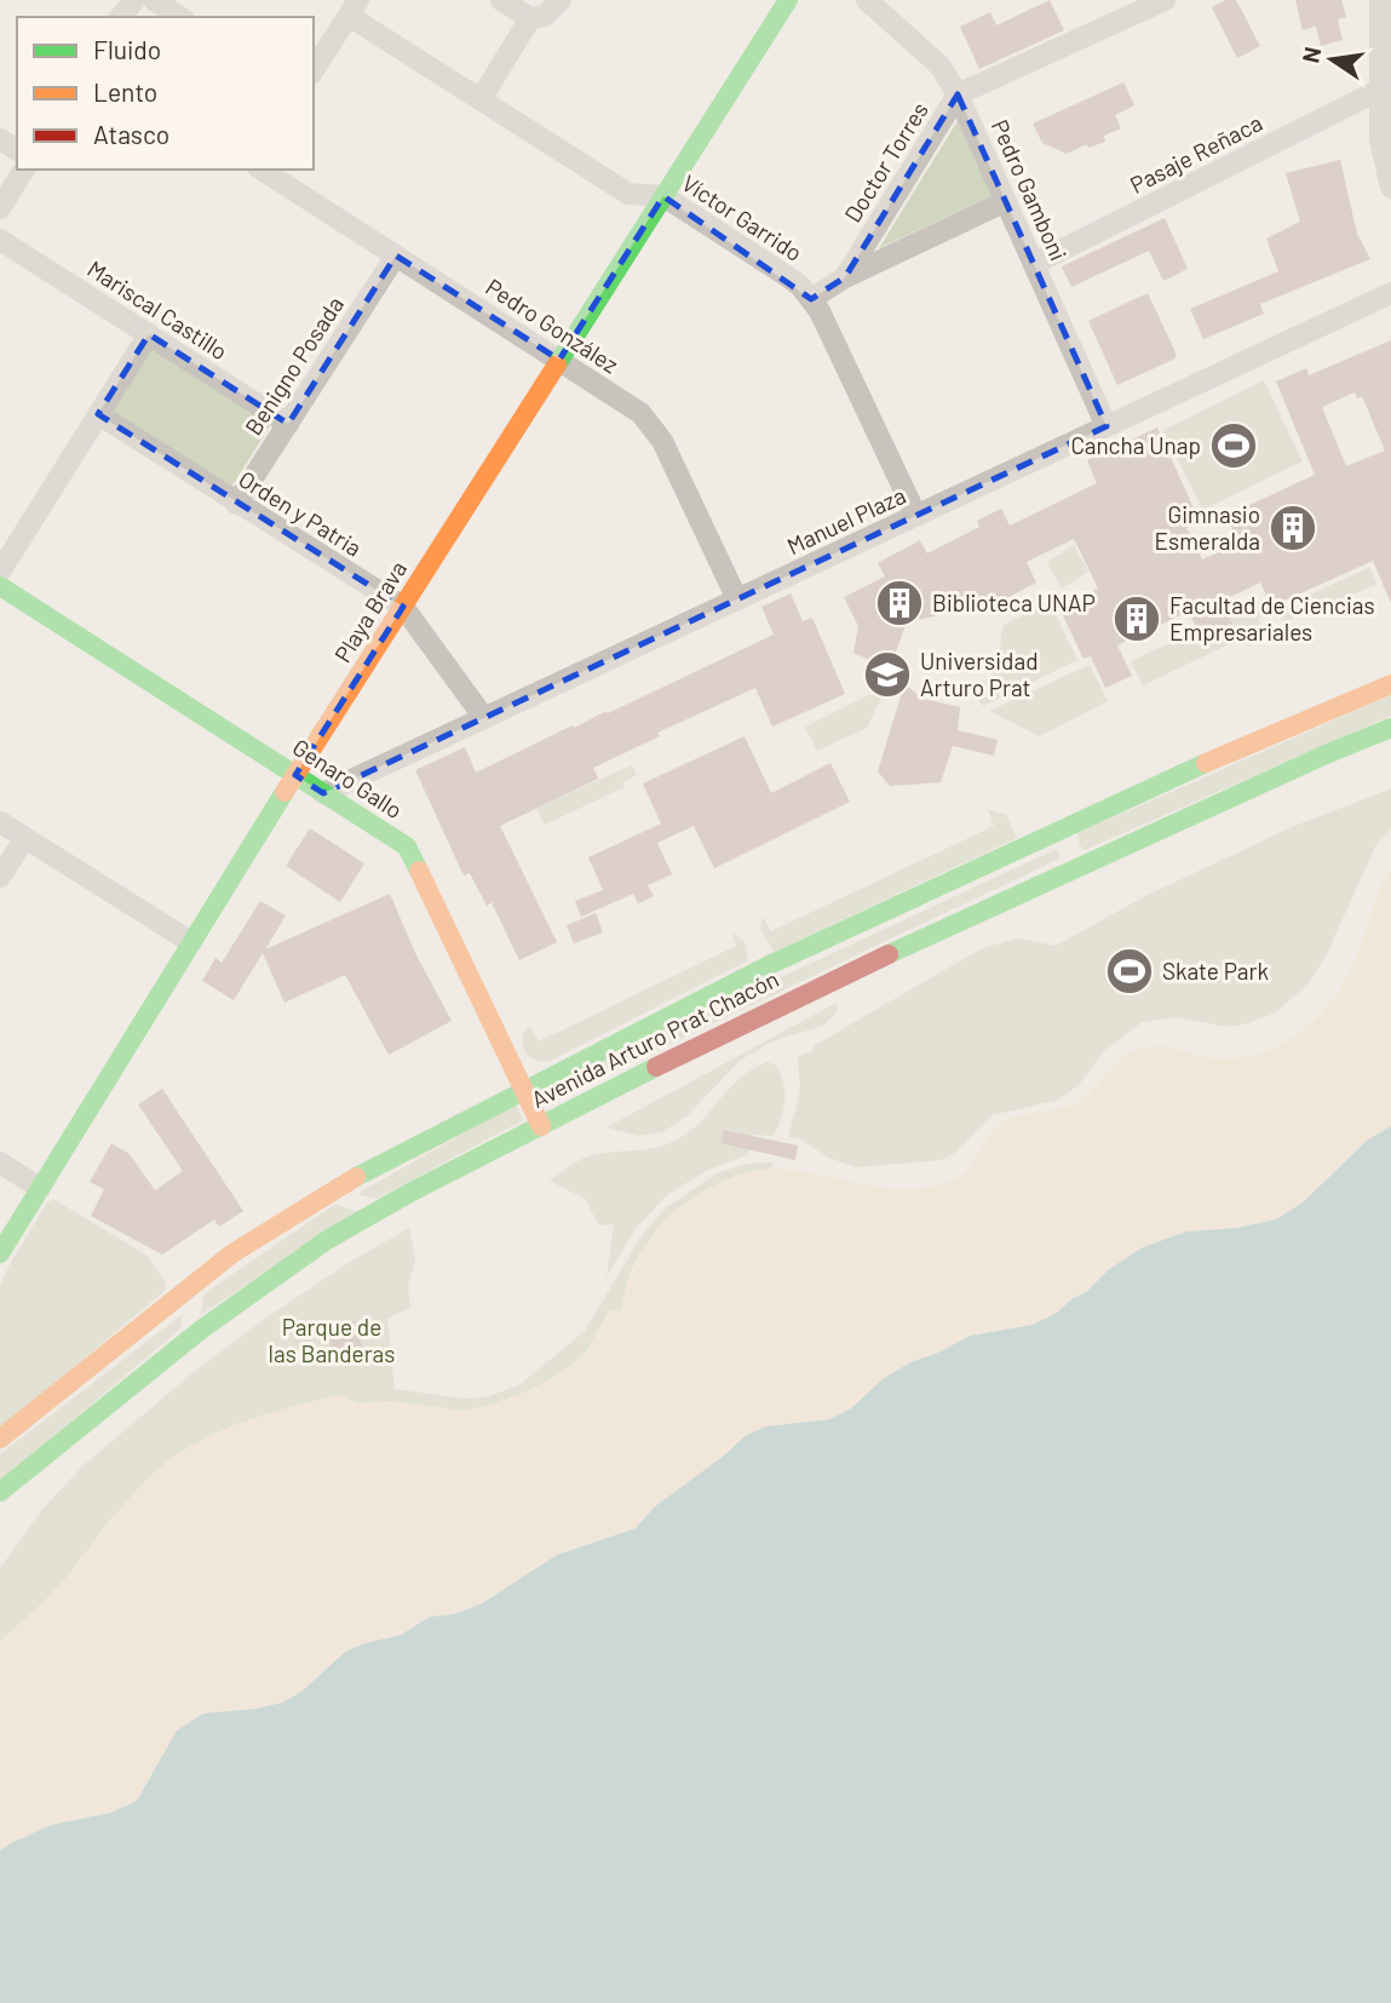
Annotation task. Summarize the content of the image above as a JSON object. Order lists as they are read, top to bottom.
{
  "streets": {
    "main road": ["Playa Brava", "Genaro Gallo", "Avenida Arturo Prat Chacón"],
    "street": [
      "Pasaje Reñaca",
      "Doctor Torres",
      "Pedro Gamboni",
      "Víctor Garrido",
      "Mariscal Castillo",
      "Pedro González",
      "Benigno Posada",
      "Orden y Patria",
      "Manuel Plaza"
    ]
  },
  "crossings": [
    ["Pasaje Reñaca", "Pedro Gamboni"],
    ["Doctor Torres", "Pedro Gamboni"],
    ["Pedro Gamboni", "Manuel Plaza"],
    ["Víctor Garrido", "Manuel Plaza"],
    ["Víctor Garrido", "Playa Brava"],
    ["Mariscal Castillo", "Benigno Posada"],
    ["Pedro González", "Benigno Posada"],
    ["Pedro González", "Manuel Plaza"],
    ["Pedro González", "Playa Brava"],
    ["Benigno Posada", "Orden y Patria"],
    ["Orden y Patria", "Manuel Plaza"],
    ["Orden y Patria", "Playa Brava"],
    ["Manuel Plaza", "Genaro Gallo"],
    ["Playa Brava", "Genaro Gallo"],
    ["Genaro Gallo", "Avenida Arturo Prat Chacón"]
  ],
  "parks": ["Parque de las Banderas"],
  "places": {
    "sports": ["Cancha Unap", "Skate Park"],
    "building": ["Gimnasio Esmeralda", "Biblioteca UNAP", "Facultad de Ciencias Empresariales"],
    "school or university": ["Universidad Arturo Prat"]
  },
  "legend": ["Fluido", "Lento", "Atasco"],
  "north": "left"
}
